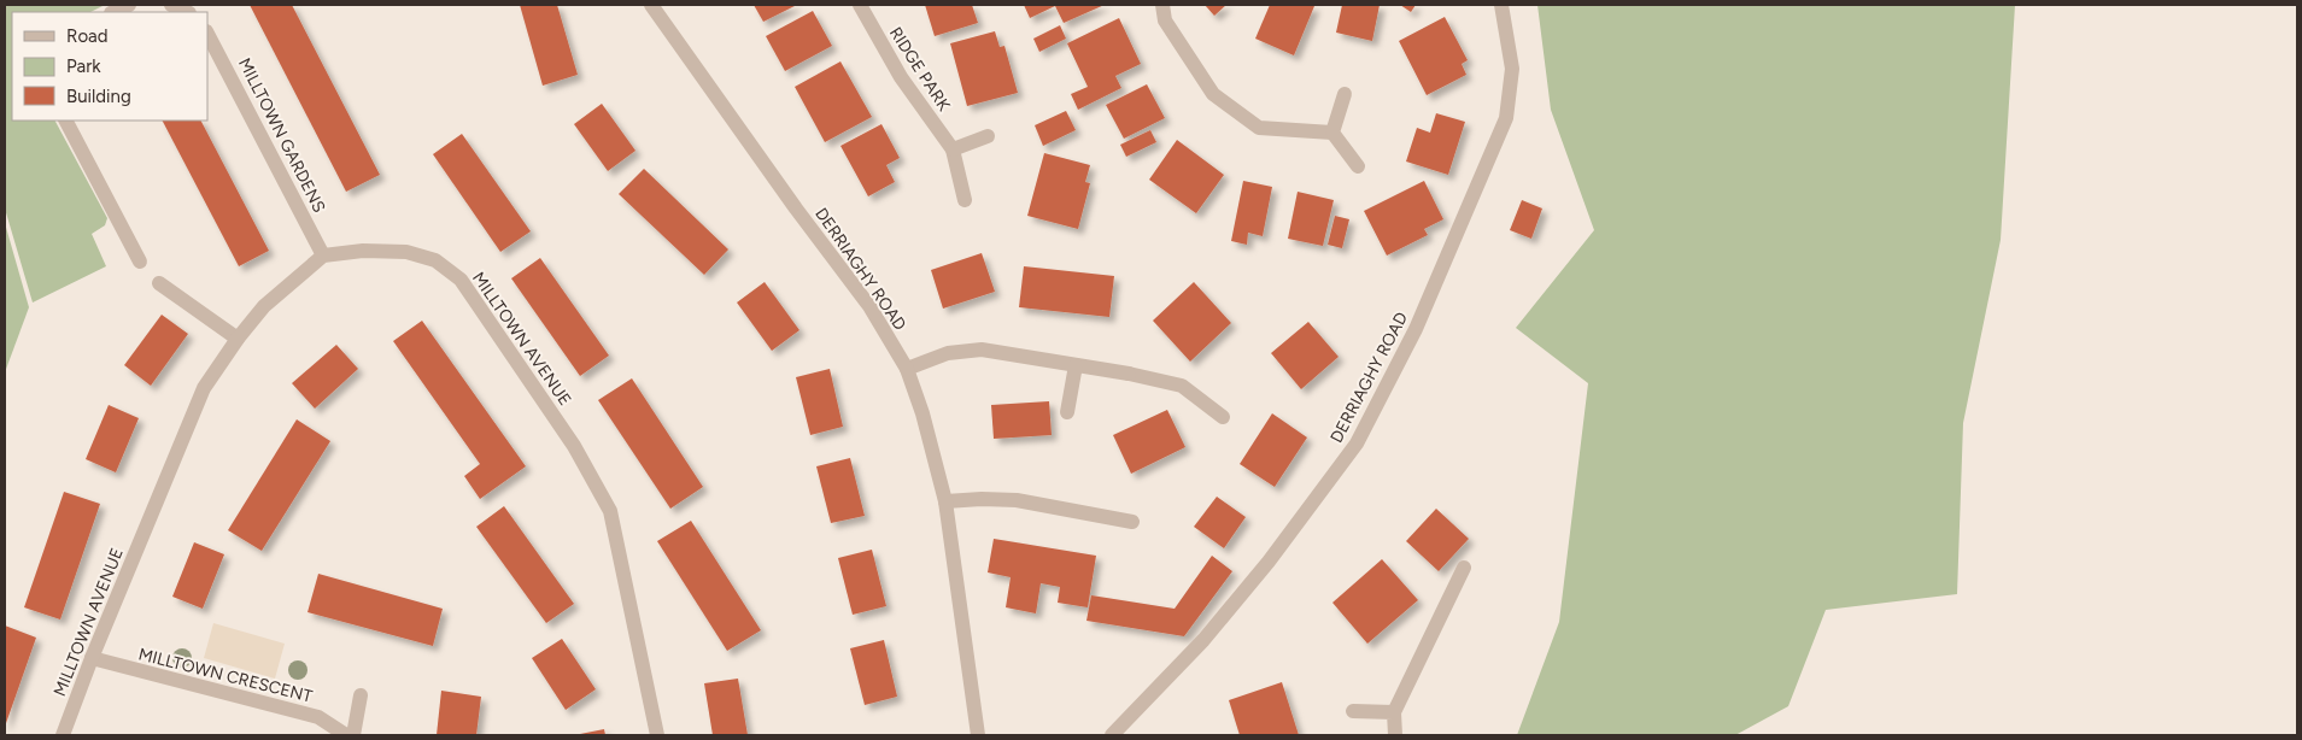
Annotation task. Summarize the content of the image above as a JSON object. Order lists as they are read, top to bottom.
{
  "streets": {
    "street": [
      "RIDGE PARK",
      "MILLTOWN GARDENS",
      "DERRIAGHY ROAD",
      "MILLTOWN AVENUE",
      "MILLTOWN CRESCENT"
    ]
  },
  "crossings": [
    ["MILLTOWN GARDENS", "MILLTOWN AVENUE"],
    ["MILLTOWN AVENUE", "MILLTOWN CRESCENT"]
  ],
  "legend": ["Road", "Park", "Building"]
}
